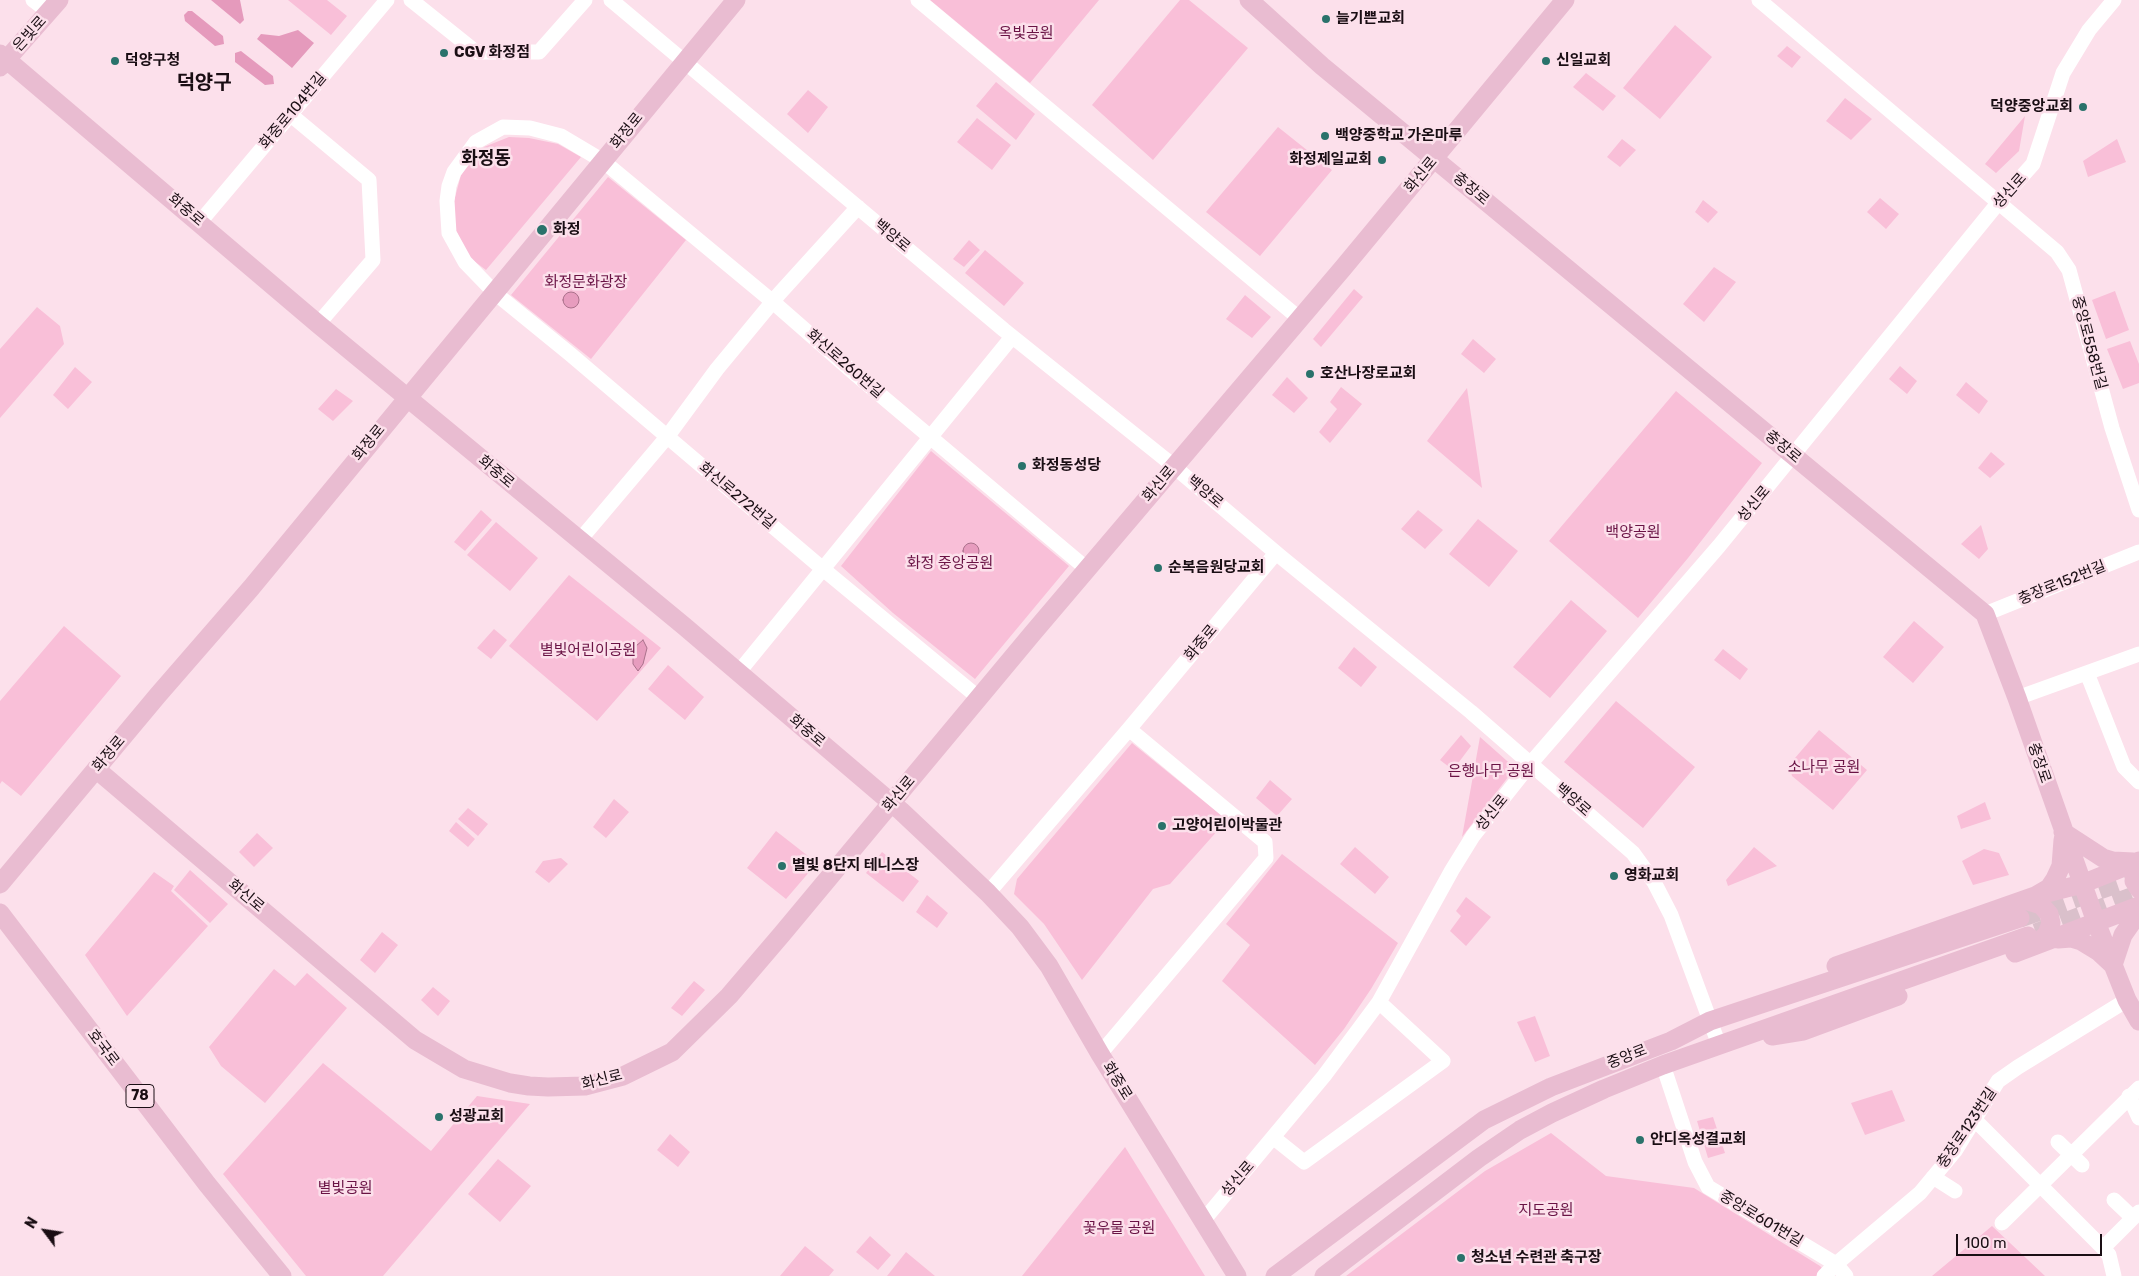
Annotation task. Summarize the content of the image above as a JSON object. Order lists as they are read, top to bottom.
{
  "streets": {
    "main road": [
      "은빛로",
      "화정로",
      "화신로",
      "충장로",
      "화중로",
      "호국로",
      "중앙로",
      "78"
    ],
    "street": [
      "화중로104번길",
      "성신로",
      "백양로",
      "중앙로558번길",
      "화신로260번길",
      "화신로272번길",
      "충장로152번길",
      "충장로123번길",
      "중앙로601번길"
    ]
  },
  "crossings": [
    ["은빛로", "화중로"],
    ["화중로104번길", "화중로"],
    ["화정로", "화신로"],
    ["화정로", "화중로"],
    ["화정로", "백양로"],
    ["화정로", "화신로260번길"],
    ["화정로", "화신로272번길"],
    ["화신로", "충장로"],
    ["화신로", "화중로"],
    ["화신로", "백양로"],
    ["화신로", "화신로260번길"],
    ["화신로", "화신로272번길"],
    ["충장로", "성신로"],
    ["충장로", "충장로152번길"],
    ["충장로", "중앙로"],
    ["충장로", "충장로123번길"],
    ["성신로", "화중로"],
    ["성신로", "백양로"],
    ["성신로", "중앙로558번길"],
    ["화중로", "백양로"],
    ["백양로", "중앙로"],
    ["화신로260번길", "화신로272번길"],
    ["중앙로", "중앙로601번길"],
    ["충장로123번길", "중앙로601번길"]
  ],
  "districts": ["덕양구", "화정동"],
  "parks": [
    "옥빛공원",
    "화정문화광장",
    "백양공원",
    "화정 중앙공원",
    "별빛어린이공원",
    "소나무 공원",
    "은행나무 공원",
    "별빛공원",
    "지도공원",
    "꽃우물 공원"
  ],
  "places": [
    "늘기쁜교회",
    "CGV 화정점",
    "덕양구청",
    "신일교회",
    "덕양중앙교회",
    "백양중학교 가온마루",
    "화정제일교회",
    "화정",
    "호산나장로교회",
    "화정동성당",
    "순복음원당교회",
    "고양어린이박물관",
    "별빛 8단지 테니스장",
    "영화교회",
    "성광교회",
    "안디옥성결교회",
    "청소년 수련관 축구장"
  ],
  "scale_bar": "100 m",
  "north": "top left"
}
